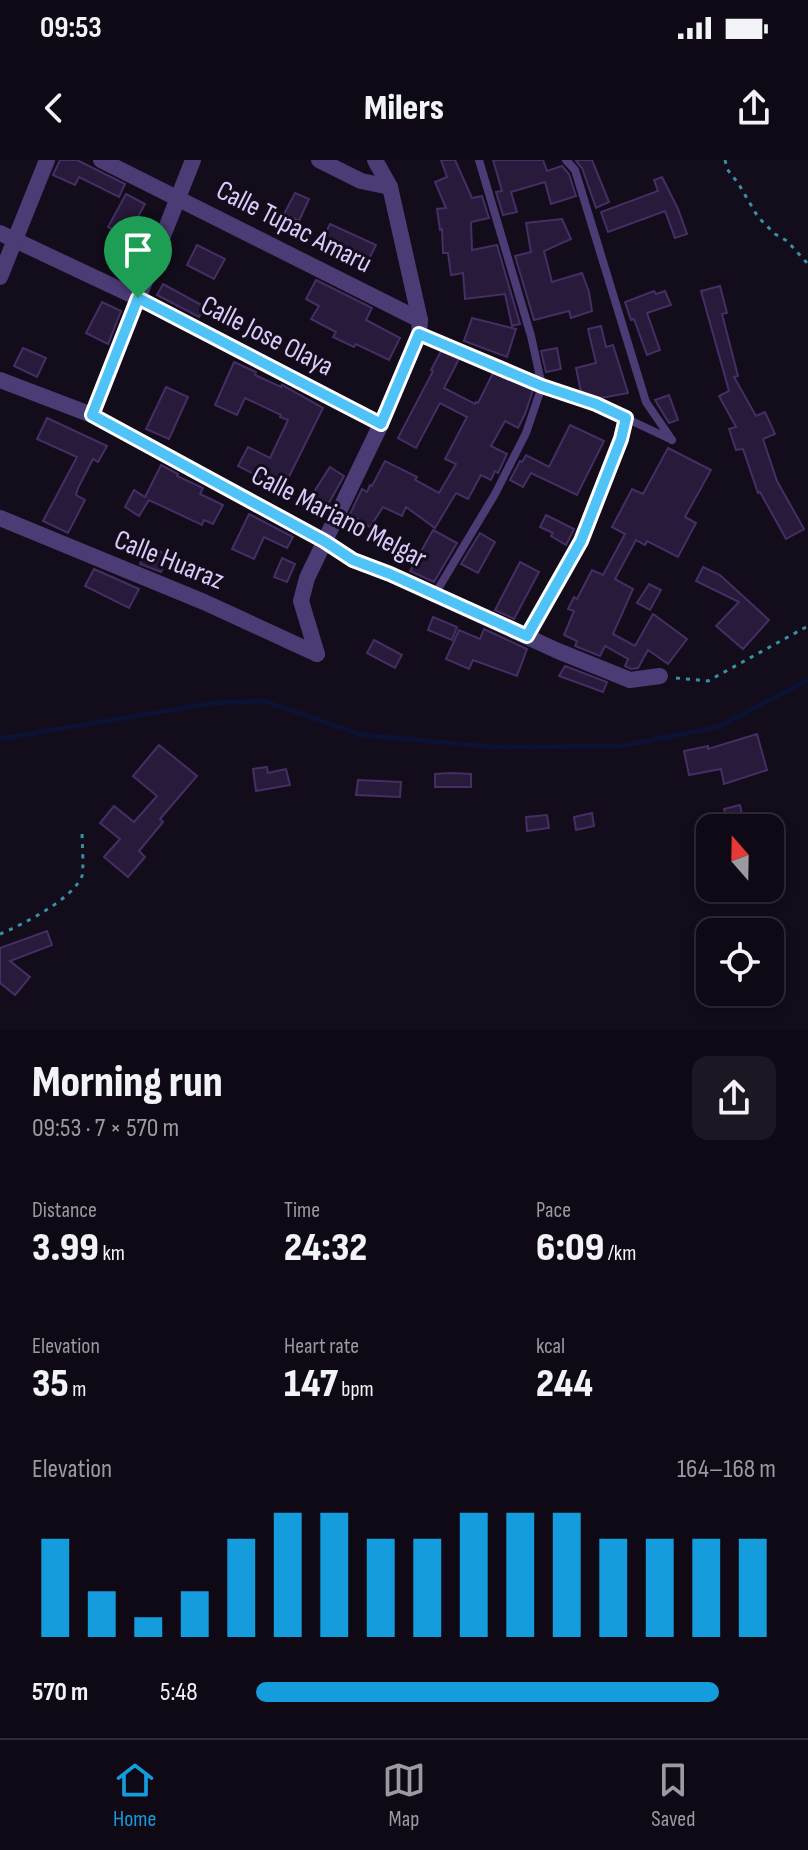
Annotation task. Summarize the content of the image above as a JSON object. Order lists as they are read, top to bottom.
{
  "streets": {
    "street": [
      "Calle Tupac Amaru",
      "Calle Jose Olaya",
      "Calle Mariano Melgar",
      "Calle Huaraz"
    ]
  },
  "crossings": [
    ["Calle Mariano Melgar", "Calle Huaraz"]
  ],
  "north": "top",
  "page": {
    "status": "09:53",
    "header": "Milers",
    "heading": ["Morning run", "09:53 · 7 × 570 m"],
    "stats": [
      ["Distance", "3.99 km"],
      ["Time", "24:32"],
      ["Pace", "6:09 /km"],
      ["Elevation", "35 m"],
      ["Heart rate", "147 bpm"],
      ["kcal", "244"]
    ],
    "chart": ["Elevation", "164–168 m"],
    "list": [
      {
        "name": "570 m",
        "note": "5:48"
      }
    ],
    "tabs": ["Home", "Map", "Saved"]
  }
}
